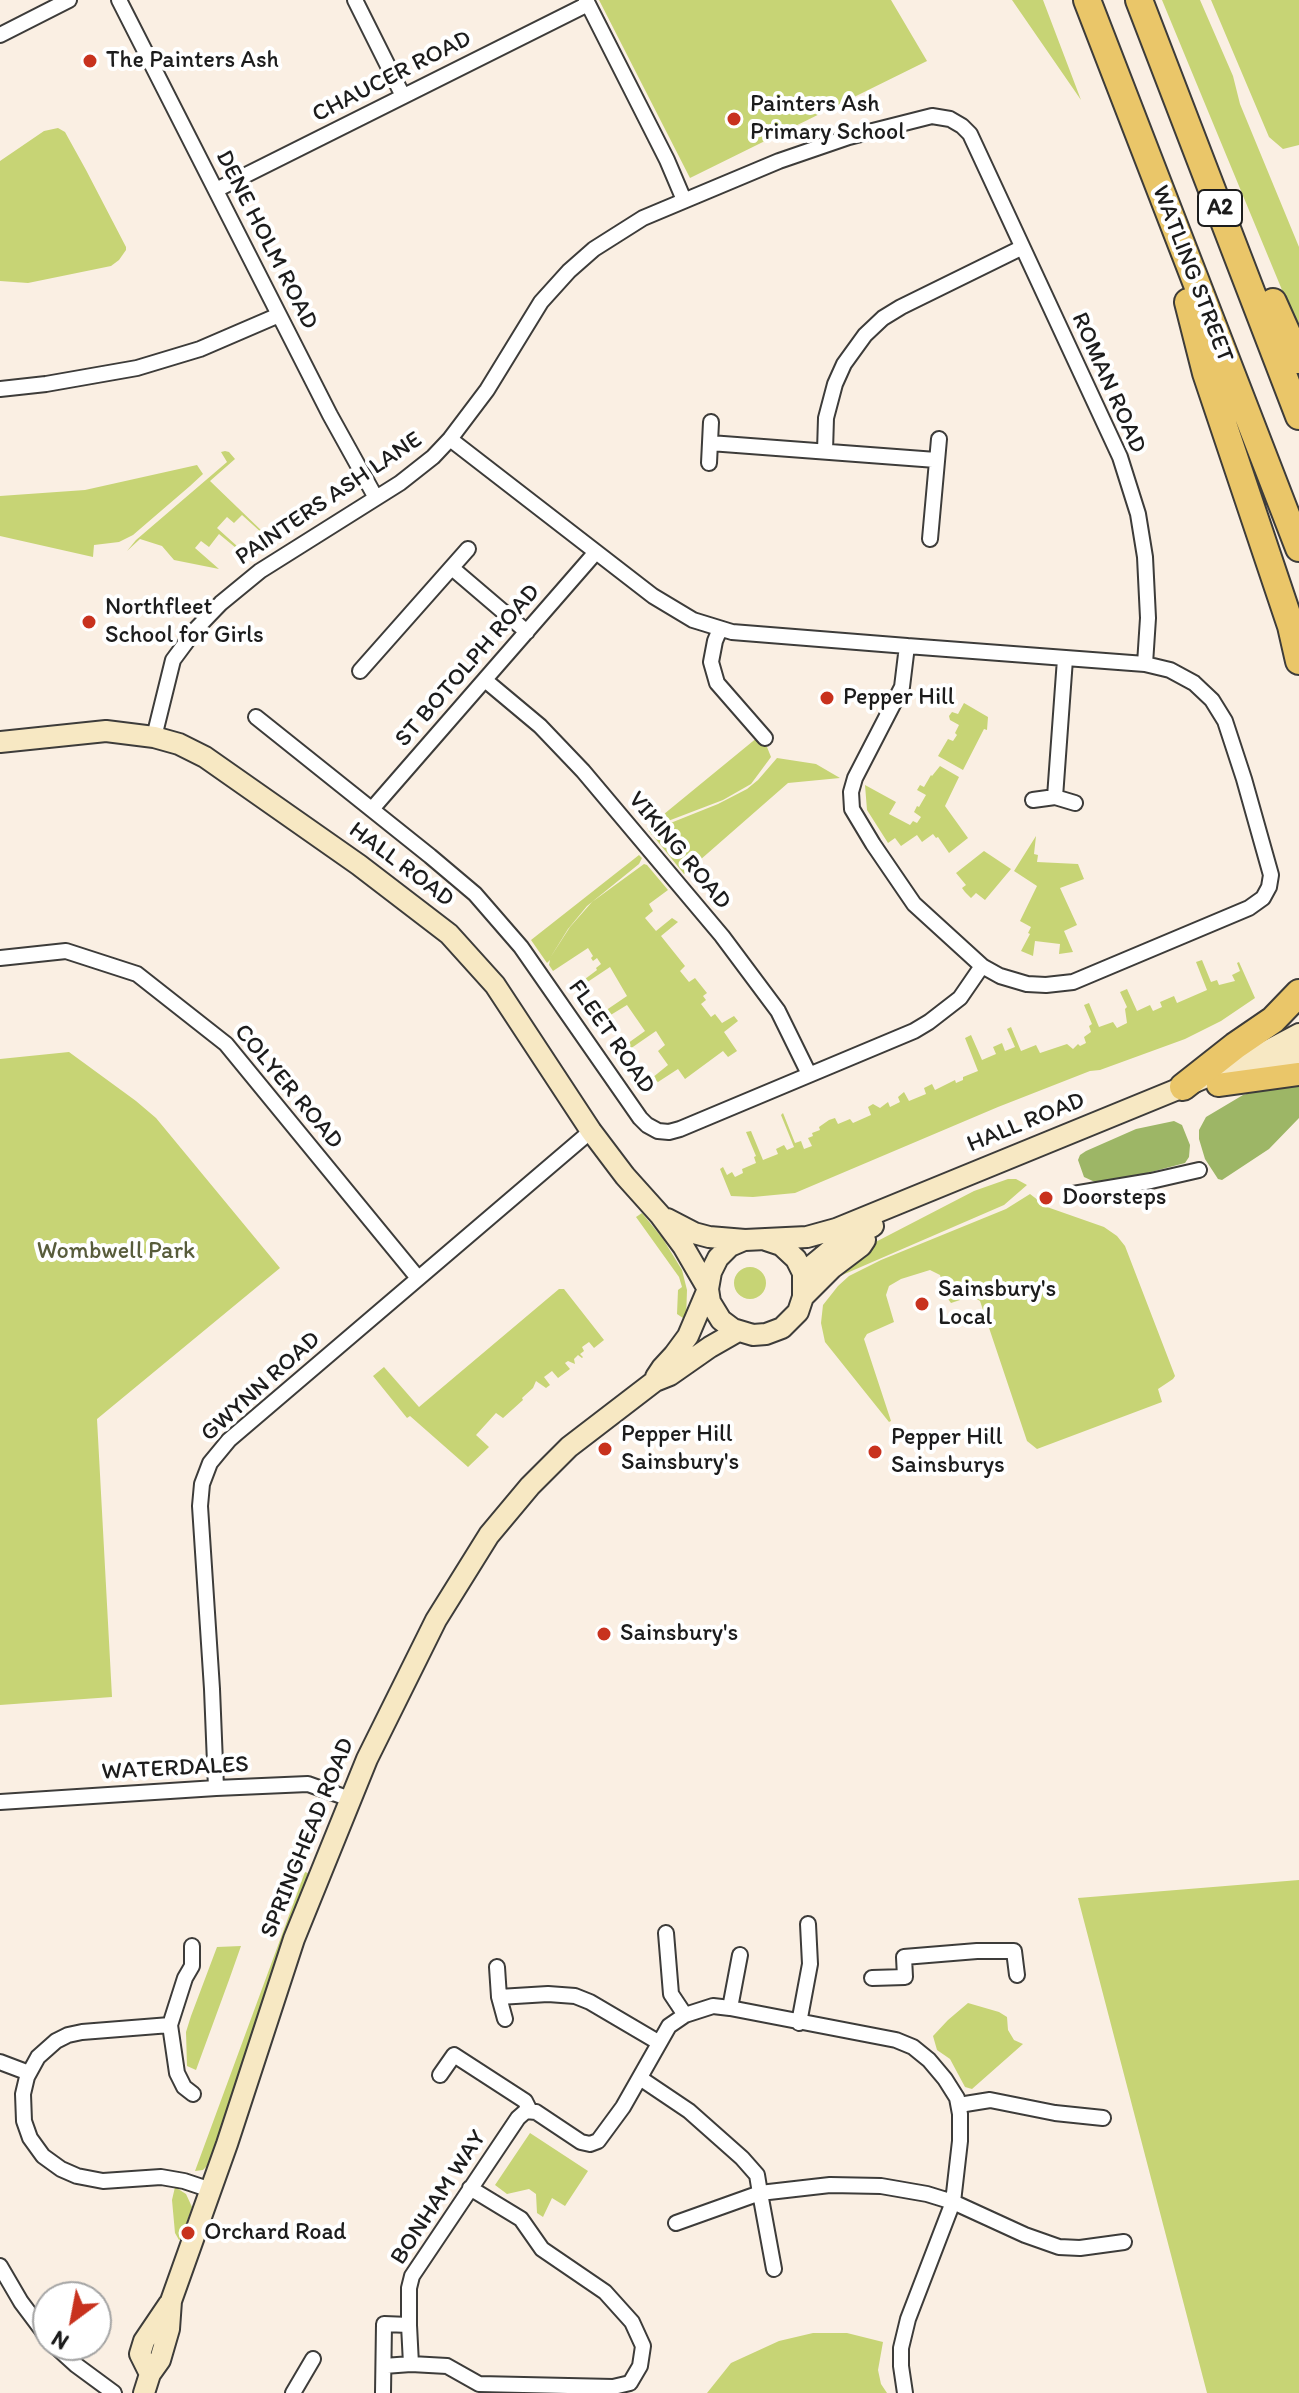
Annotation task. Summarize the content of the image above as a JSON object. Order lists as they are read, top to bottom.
{
  "streets": {
    "highway": ["A2", "WATLING STREET"],
    "main road": ["HALL ROAD", "SPRINGHEAD ROAD"],
    "street": [
      "CHAUCER ROAD",
      "DENE HOLM ROAD",
      "ROMAN ROAD",
      "PAINTERS ASH LANE",
      "ST BOTOLPH ROAD",
      "VIKING ROAD",
      "FLEET ROAD",
      "COLYER ROAD",
      "GWYNN ROAD",
      "WATERDALES",
      "BONHAM WAY"
    ]
  },
  "crossings": [
    ["CHAUCER ROAD", "DENE HOLM ROAD"],
    ["DENE HOLM ROAD", "PAINTERS ASH LANE"],
    ["ROMAN ROAD", "PAINTERS ASH LANE"],
    ["PAINTERS ASH LANE", "HALL ROAD"],
    ["ST BOTOLPH ROAD", "VIKING ROAD"],
    ["ST BOTOLPH ROAD", "FLEET ROAD"],
    ["VIKING ROAD", "FLEET ROAD"],
    ["HALL ROAD", "GWYNN ROAD"],
    ["HALL ROAD", "SPRINGHEAD ROAD"],
    ["COLYER ROAD", "GWYNN ROAD"],
    ["GWYNN ROAD", "WATERDALES"],
    ["WATERDALES", "SPRINGHEAD ROAD"]
  ],
  "parks": ["Wombwell Park"],
  "places": [
    "The Painters Ash",
    "Painters Ash Primary School",
    "Northfleet School for Girls",
    "Pepper Hill",
    "Doorsteps",
    "Sainsbury's Local",
    "Pepper Hill Sainsbury's",
    "Pepper Hill Sainsburys",
    "Sainsbury's",
    "Orchard Road"
  ],
  "north": "bottom left"
}
